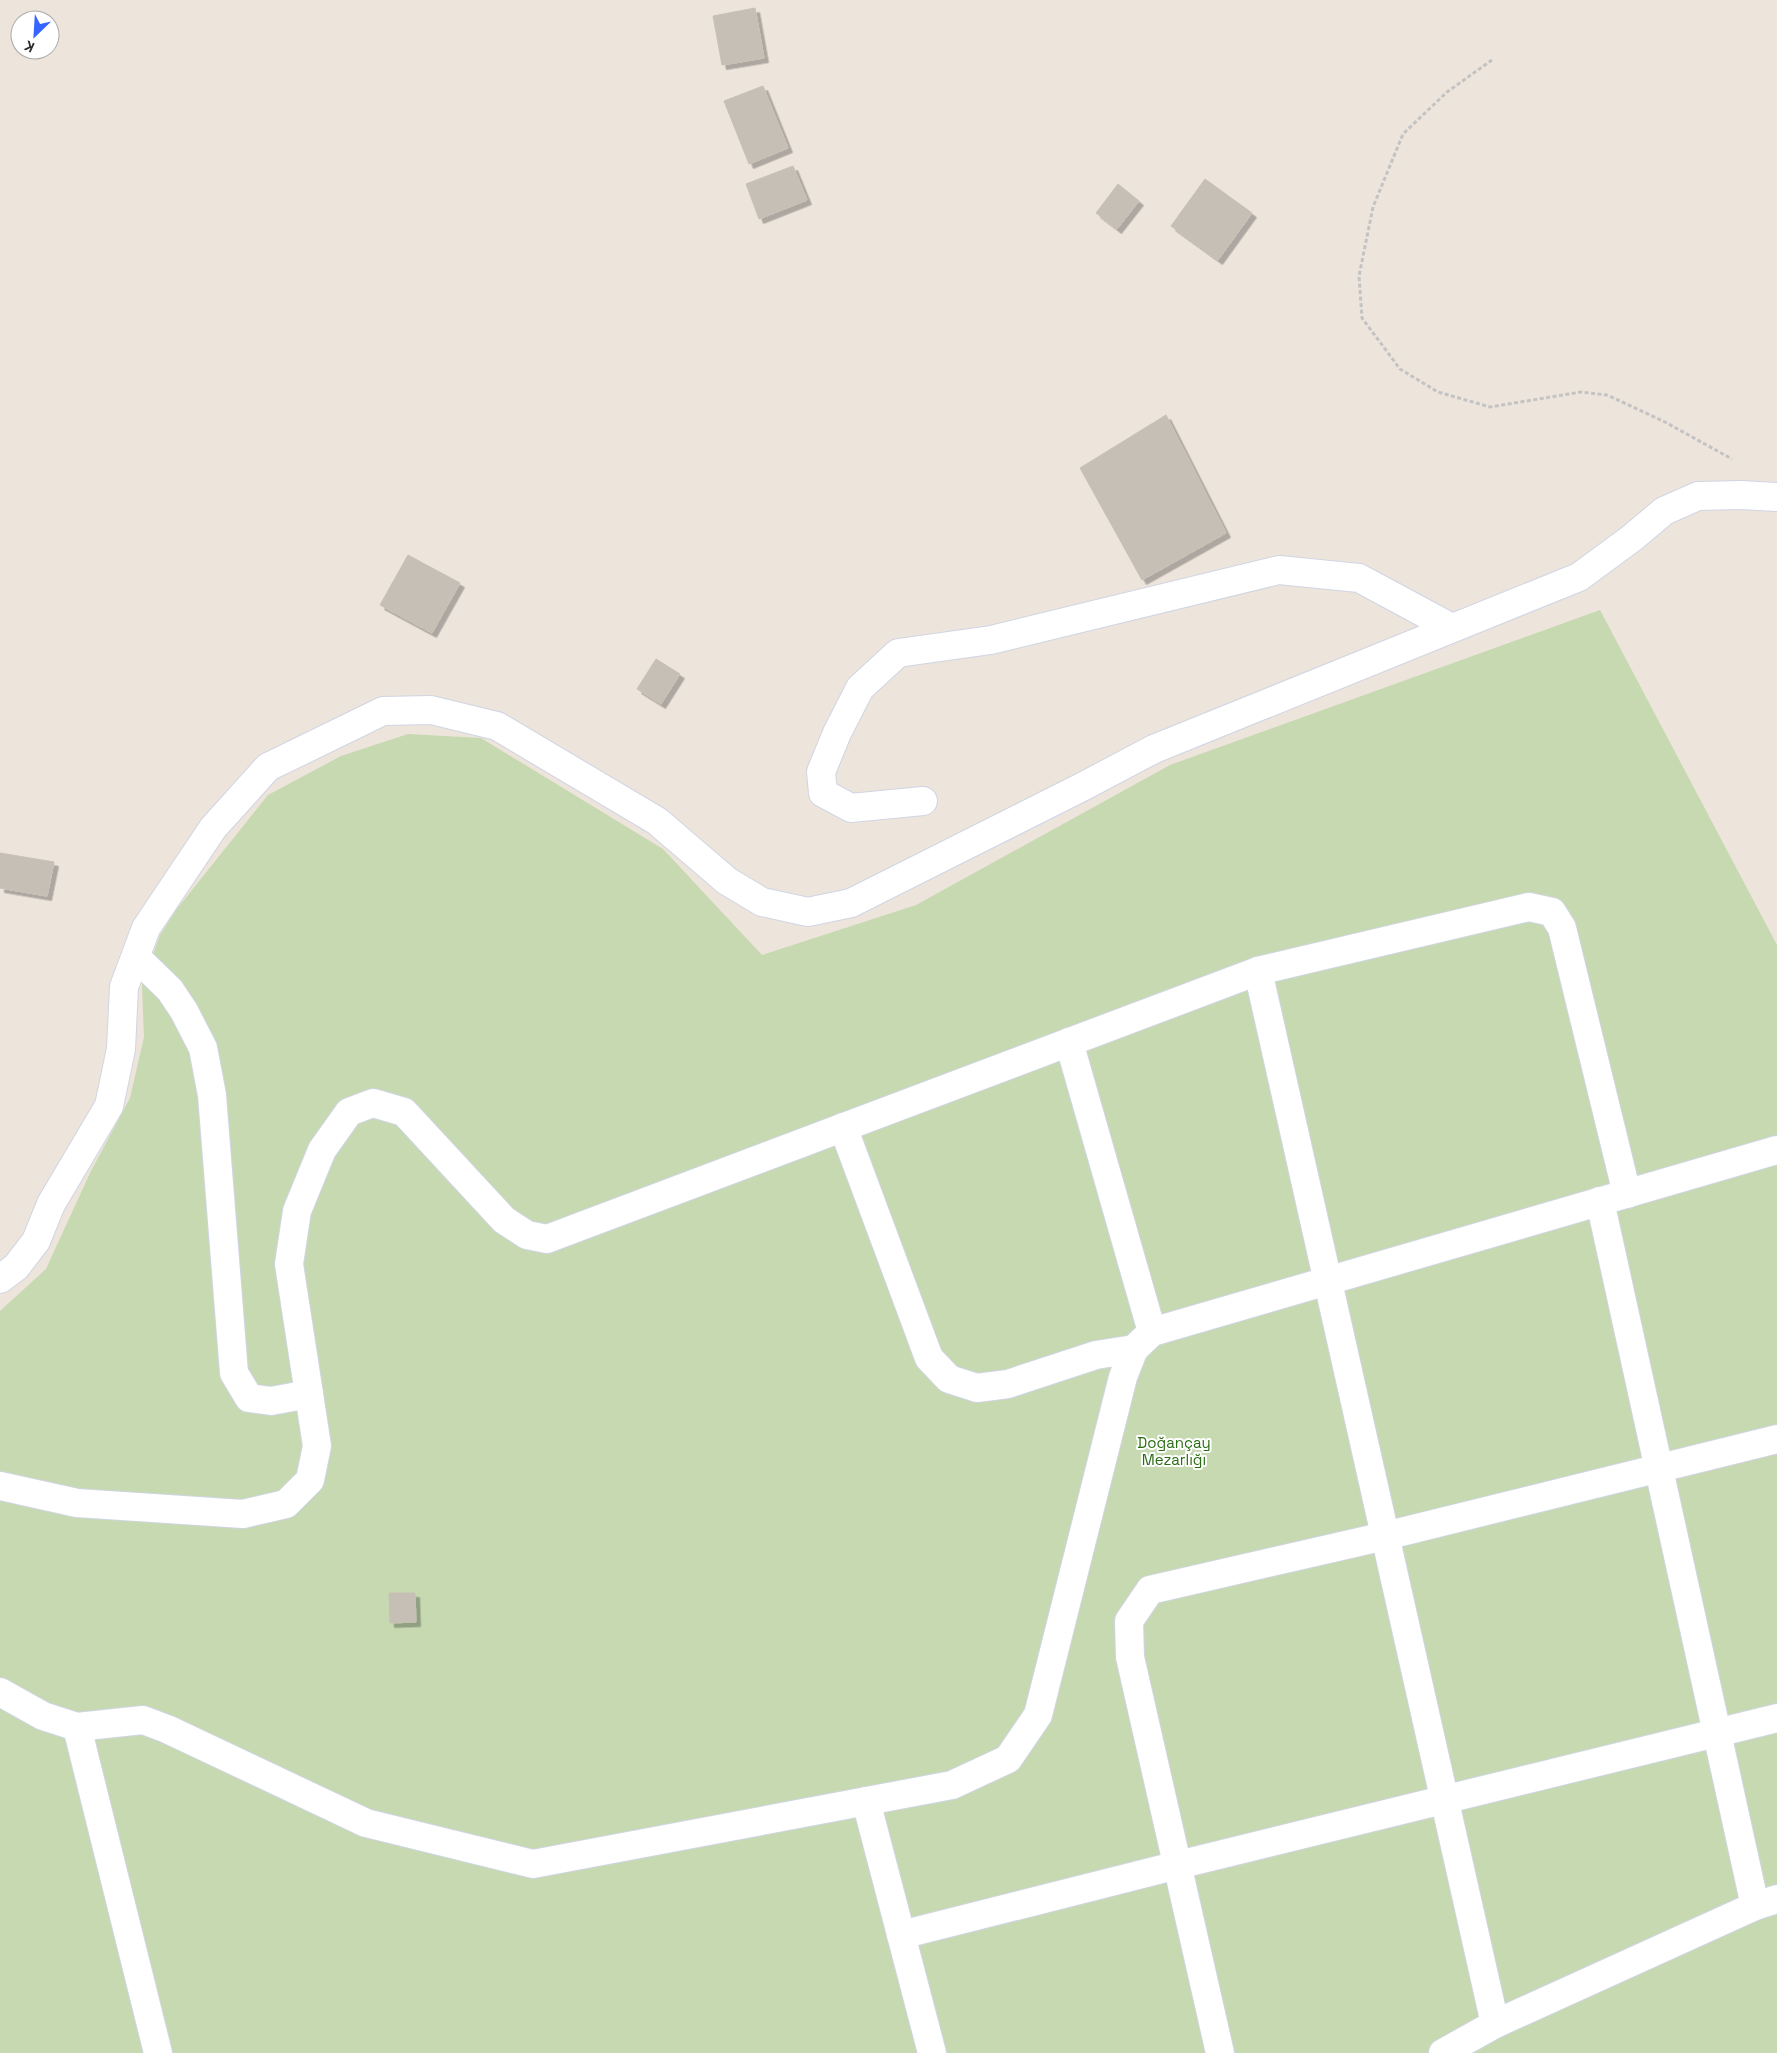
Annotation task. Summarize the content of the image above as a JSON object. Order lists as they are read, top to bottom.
{
  "parks": ["Doğançay Mezarlığı"],
  "north": "bottom left"
}
